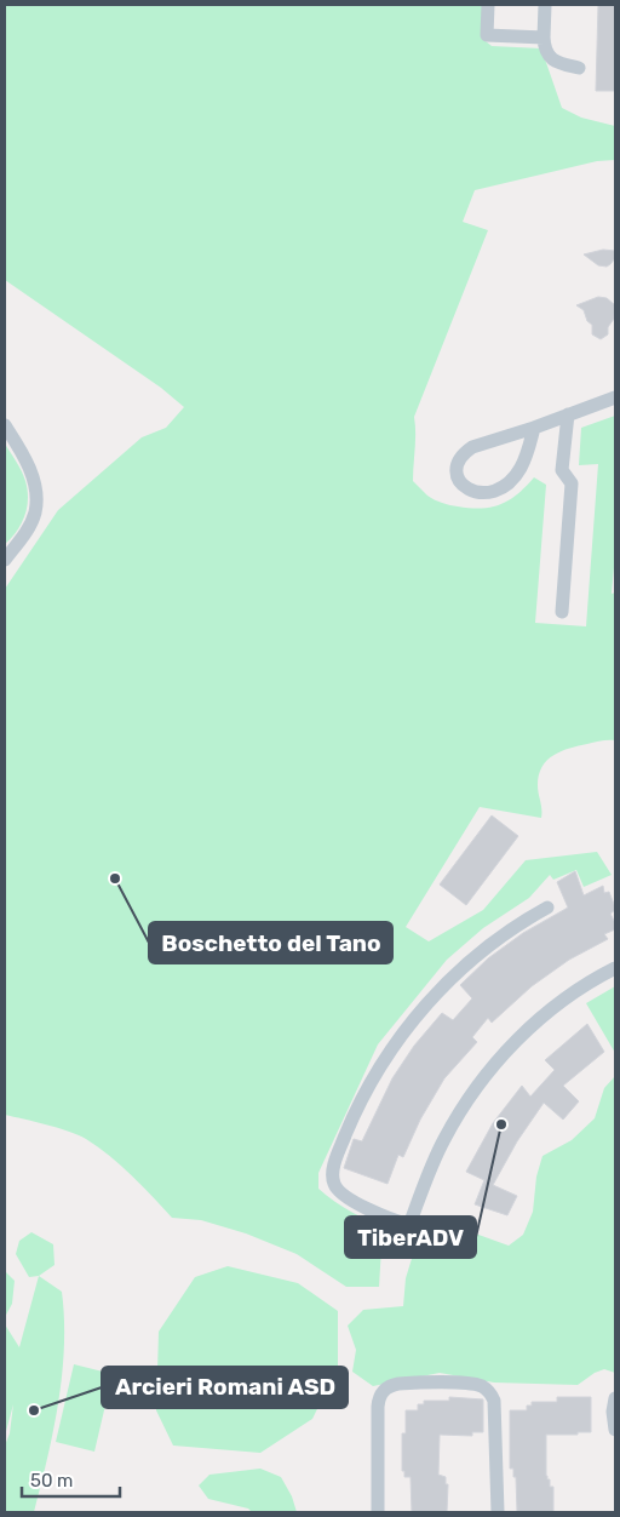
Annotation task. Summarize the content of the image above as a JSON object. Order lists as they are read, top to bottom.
{
  "places": ["Boschetto del Tano", "TiberADV", "Arcieri Romani ASD"],
  "scale_bar": "50 m"
}
